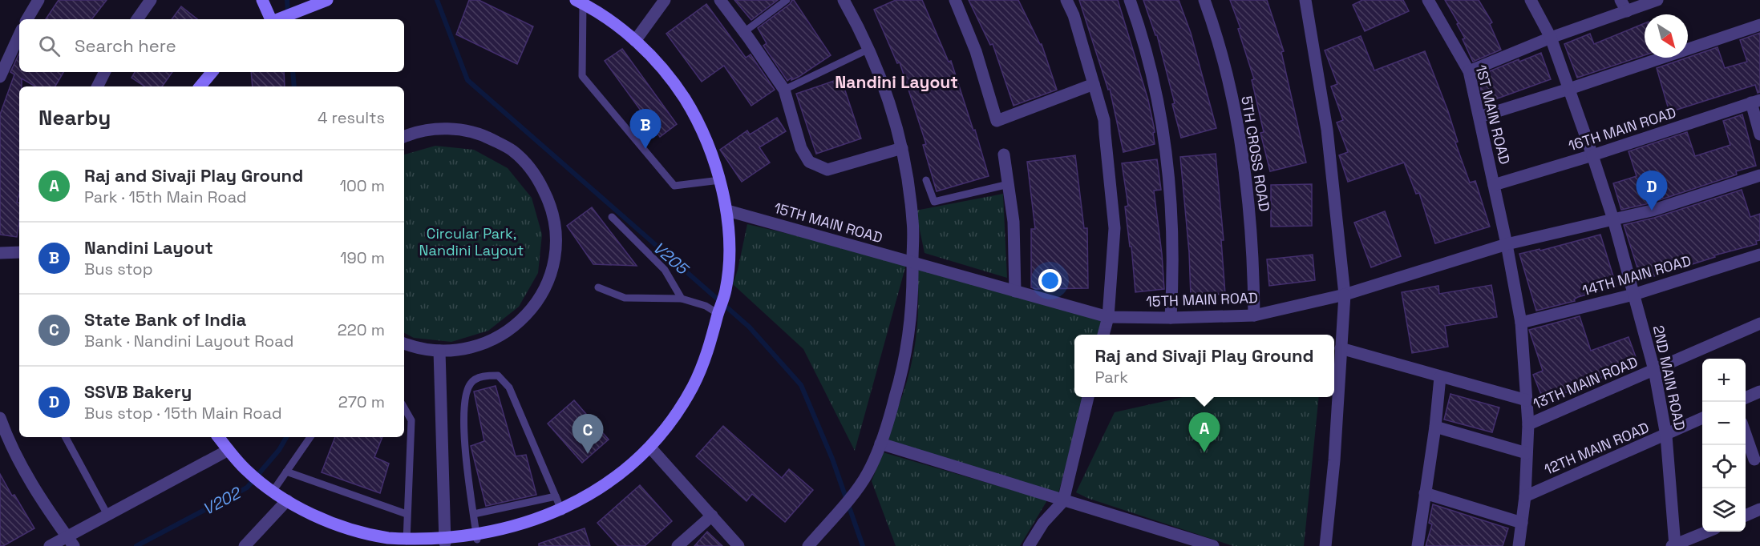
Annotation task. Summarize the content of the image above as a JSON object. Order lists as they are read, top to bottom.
{
  "streets": {
    "street": [
      "1ST MAIN ROAD",
      "16TH MAIN ROAD",
      "5TH CROSS ROAD",
      "15TH MAIN ROAD",
      "14TH MAIN ROAD",
      "2ND MAIN ROAD",
      "13TH MAIN ROAD",
      "12TH MAIN ROAD"
    ]
  },
  "crossings": [
    ["1ST MAIN ROAD", "16TH MAIN ROAD"],
    ["1ST MAIN ROAD", "15TH MAIN ROAD"],
    ["1ST MAIN ROAD", "14TH MAIN ROAD"],
    ["1ST MAIN ROAD", "13TH MAIN ROAD"],
    ["1ST MAIN ROAD", "12TH MAIN ROAD"],
    ["16TH MAIN ROAD", "2ND MAIN ROAD"],
    ["5TH CROSS ROAD", "15TH MAIN ROAD"],
    ["15TH MAIN ROAD", "2ND MAIN ROAD"],
    ["14TH MAIN ROAD", "2ND MAIN ROAD"],
    ["2ND MAIN ROAD", "13TH MAIN ROAD"],
    ["2ND MAIN ROAD", "12TH MAIN ROAD"]
  ],
  "districts": ["Nandini Layout"],
  "water": ["V205", "V202"],
  "parks": ["Circular Park, Nandini Layout"],
  "north": "bottom right",
  "page": {
    "search": "Search here",
    "heading": ["Nearby", "4 results"],
    "pins": [
      "B",
      "D",
      "A",
      "C"
    ],
    "list": [
      {
        "mark": "A",
        "name": "Raj and Sivaji Play Ground",
        "note": "Park · 15th Main Road",
        "value": "100 m"
      },
      {
        "mark": "B",
        "name": "Nandini Layout",
        "note": "Bus stop",
        "value": "190 m"
      },
      {
        "mark": "C",
        "name": "State Bank of India",
        "note": "Bank · Nandini Layout Road",
        "value": "220 m"
      },
      {
        "mark": "D",
        "name": "SSVB Bakery",
        "note": "Bus stop · 15th Main Road",
        "value": "270 m"
      }
    ],
    "popup": ["Raj and Sivaji Play Ground", "Park"],
    "map_buttons": ["+", "−"]
  }
}
